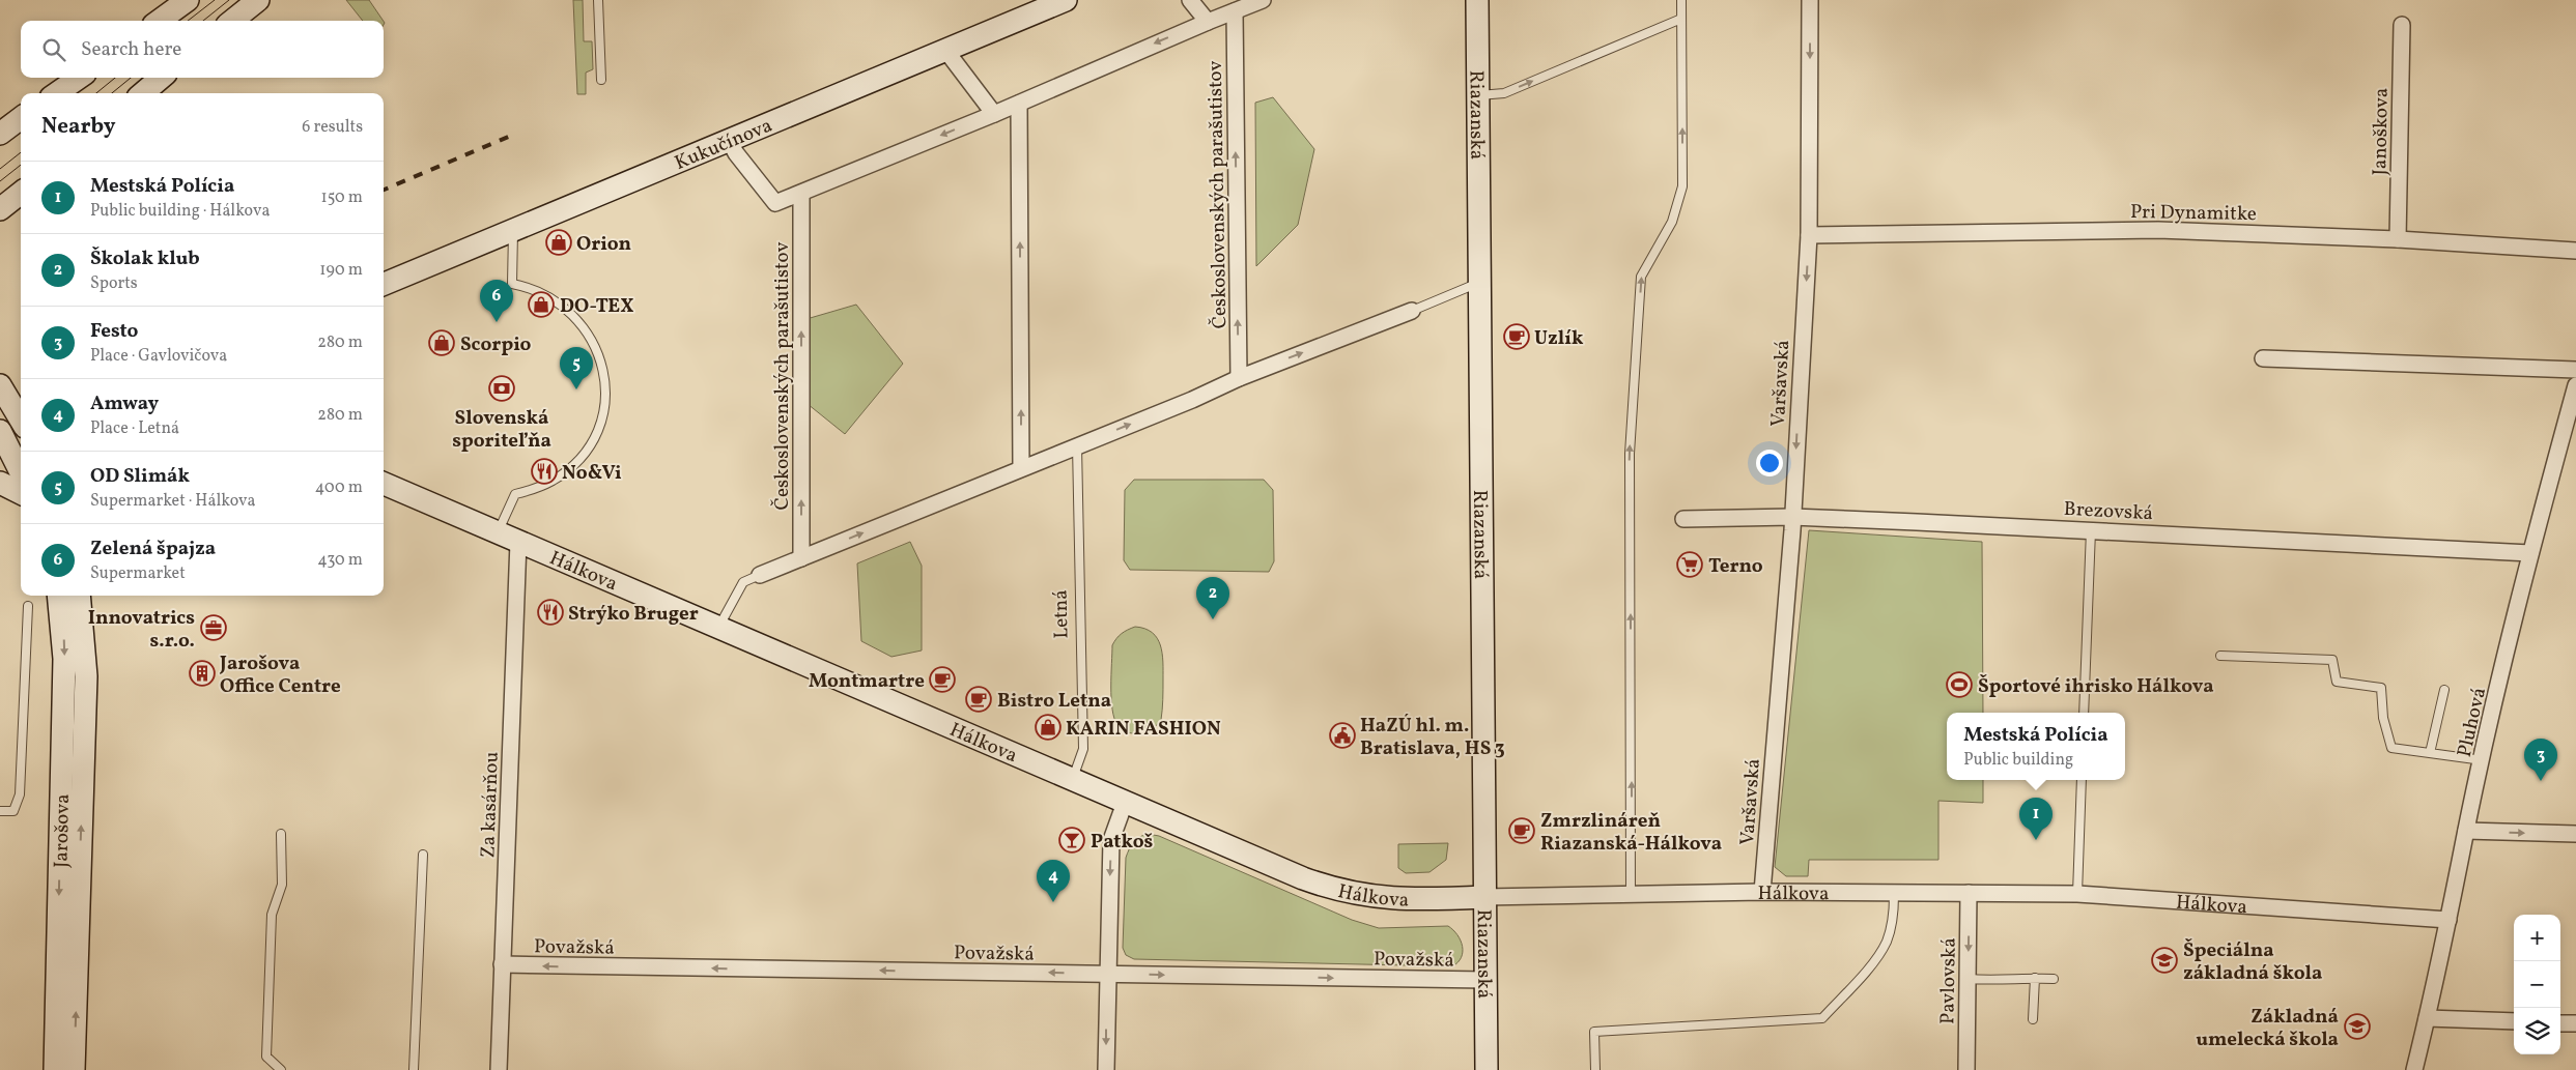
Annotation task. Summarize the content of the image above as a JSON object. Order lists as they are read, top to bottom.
{
  "streets": {
    "street": [
      "Riazanská",
      "Janoškova",
      "Kukučínova",
      "Československých parašutistov",
      "Pri Dynamitke",
      "Varšavská",
      "Brezovská",
      "Hálkova",
      "Pluhová",
      "Za kasárňou",
      "Jarošova",
      "Považská",
      "Pavlovská"
    ],
    "lane": ["Letná"]
  },
  "crossings": [
    ["Riazanská", "Hálkova"],
    ["Riazanská", "Považská"],
    ["Janoškova", "Pri Dynamitke"],
    ["Pri Dynamitke", "Varšavská"],
    ["Varšavská", "Brezovská"],
    ["Varšavská", "Hálkova"],
    ["Brezovská", "Pluhová"],
    ["Hálkova", "Letná"],
    ["Hálkova", "Pluhová"],
    ["Hálkova", "Za kasárňou"],
    ["Hálkova", "Pavlovská"],
    ["Za kasárňou", "Považská"]
  ],
  "one_way": ["Československých parašutistov", "Varšavská", "Pavlovská"],
  "places": {
    "shop": [
      "Orion",
      "DO-TEX",
      "Scorpio",
      "KARIN FASHION"
    ],
    "cafe": [
      "Uzlík",
      "Montmartre",
      "Bistro Letna",
      "Zmrzlináreň Riazanská-Hálkova"
    ],
    "bank": ["Slovenská sporiteľňa"],
    "restaurant": ["No&Vi", "Strýko Bruger"],
    "supermarket": ["Terno"],
    "office": ["Innovatrics s.r.o."],
    "building": ["Jarošova Office Centre"],
    "sports": ["Športové ihrisko Hálkova"],
    "public building": ["HaZÚ hl. m. Bratislava, HS 3"],
    "bar": ["Patkoš"],
    "school or university": ["Špeciálna základná škola", "Základná umelecká škola"]
  },
  "page": {
    "search": "Search here",
    "heading": ["Nearby", "6 results"],
    "list": [
      {
        "mark": "1",
        "name": "Mestská Polícia",
        "note": "Public building · Hálkova",
        "value": "150 m"
      },
      {
        "mark": "2",
        "name": "Školak klub",
        "note": "Sports",
        "value": "190 m"
      },
      {
        "mark": "3",
        "name": "Festo",
        "note": "Place · Gavlovičova",
        "value": "280 m"
      },
      {
        "mark": "4",
        "name": "Amway",
        "note": "Place · Letná",
        "value": "280 m"
      },
      {
        "mark": "5",
        "name": "OD Slimák",
        "note": "Supermarket · Hálkova",
        "value": "400 m"
      },
      {
        "mark": "6",
        "name": "Zelená špajza",
        "note": "Supermarket",
        "value": "430 m"
      }
    ],
    "pins": [
      "6",
      "5",
      "2",
      "3",
      "1",
      "4"
    ],
    "popup": ["Mestská Polícia", "Public building"],
    "map_buttons": ["+", "−"]
  }
}
